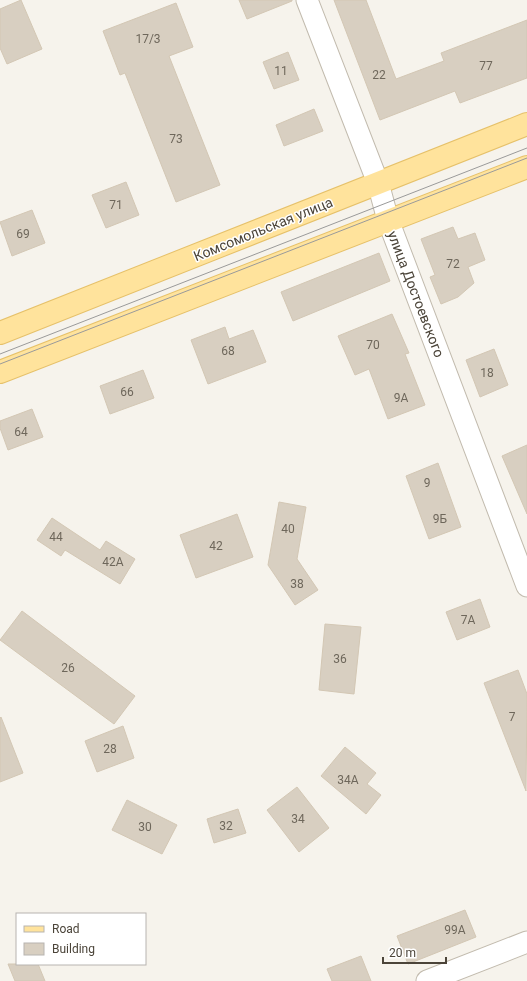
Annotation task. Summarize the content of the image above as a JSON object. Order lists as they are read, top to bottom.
{
  "streets": {
    "main road": ["Комсомольская улица"],
    "street": ["улица Достоевского"]
  },
  "crossings": [
    ["Комсомольская улица", "улица Достоевского"]
  ],
  "house_numbers": [
    "17/3",
    "77",
    "11",
    "22",
    "73",
    "71",
    "69",
    "72",
    "70",
    "68",
    "18",
    "66",
    "9А",
    "64",
    "9",
    "9Б",
    "40",
    "44",
    "42",
    "42А",
    "38",
    "7А",
    "36",
    "26",
    "7",
    "28",
    "34А",
    "34",
    "32",
    "30",
    "99А"
  ],
  "legend": ["Road", "Building"],
  "scale_bar": "20 m"
}
